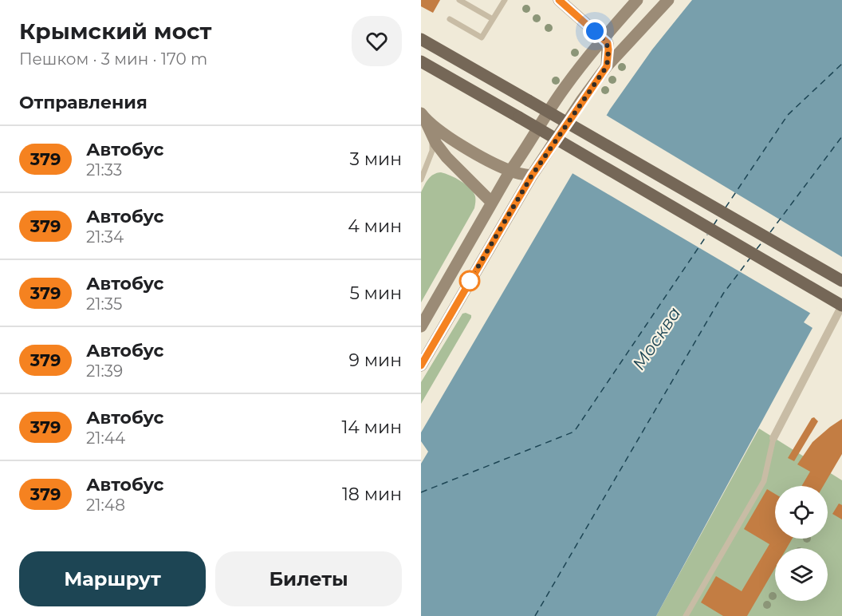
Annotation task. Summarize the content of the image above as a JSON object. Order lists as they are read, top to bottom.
{
  "water": ["Москва"],
  "lines": ["bus line 379"],
  "page": {
    "heading": [
      ["Крымский мост", "Пешком · 3 мин · 170 m"],
      "Отправления"
    ],
    "list": [
      {
        "mark": "379",
        "name": "Автобус",
        "note": "21:33",
        "value": "3 мин"
      },
      {
        "mark": "379",
        "name": "Автобус",
        "note": "21:34",
        "value": "4 мин"
      },
      {
        "mark": "379",
        "name": "Автобус",
        "note": "21:35",
        "value": "5 мин"
      },
      {
        "mark": "379",
        "name": "Автобус",
        "note": "21:39",
        "value": "9 мин"
      },
      {
        "mark": "379",
        "name": "Автобус",
        "note": "21:44",
        "value": "14 мин"
      },
      {
        "mark": "379",
        "name": "Автобус",
        "note": "21:48",
        "value": "18 мин"
      }
    ],
    "buttons": ["Маршрут", "Билеты"]
  }
}
